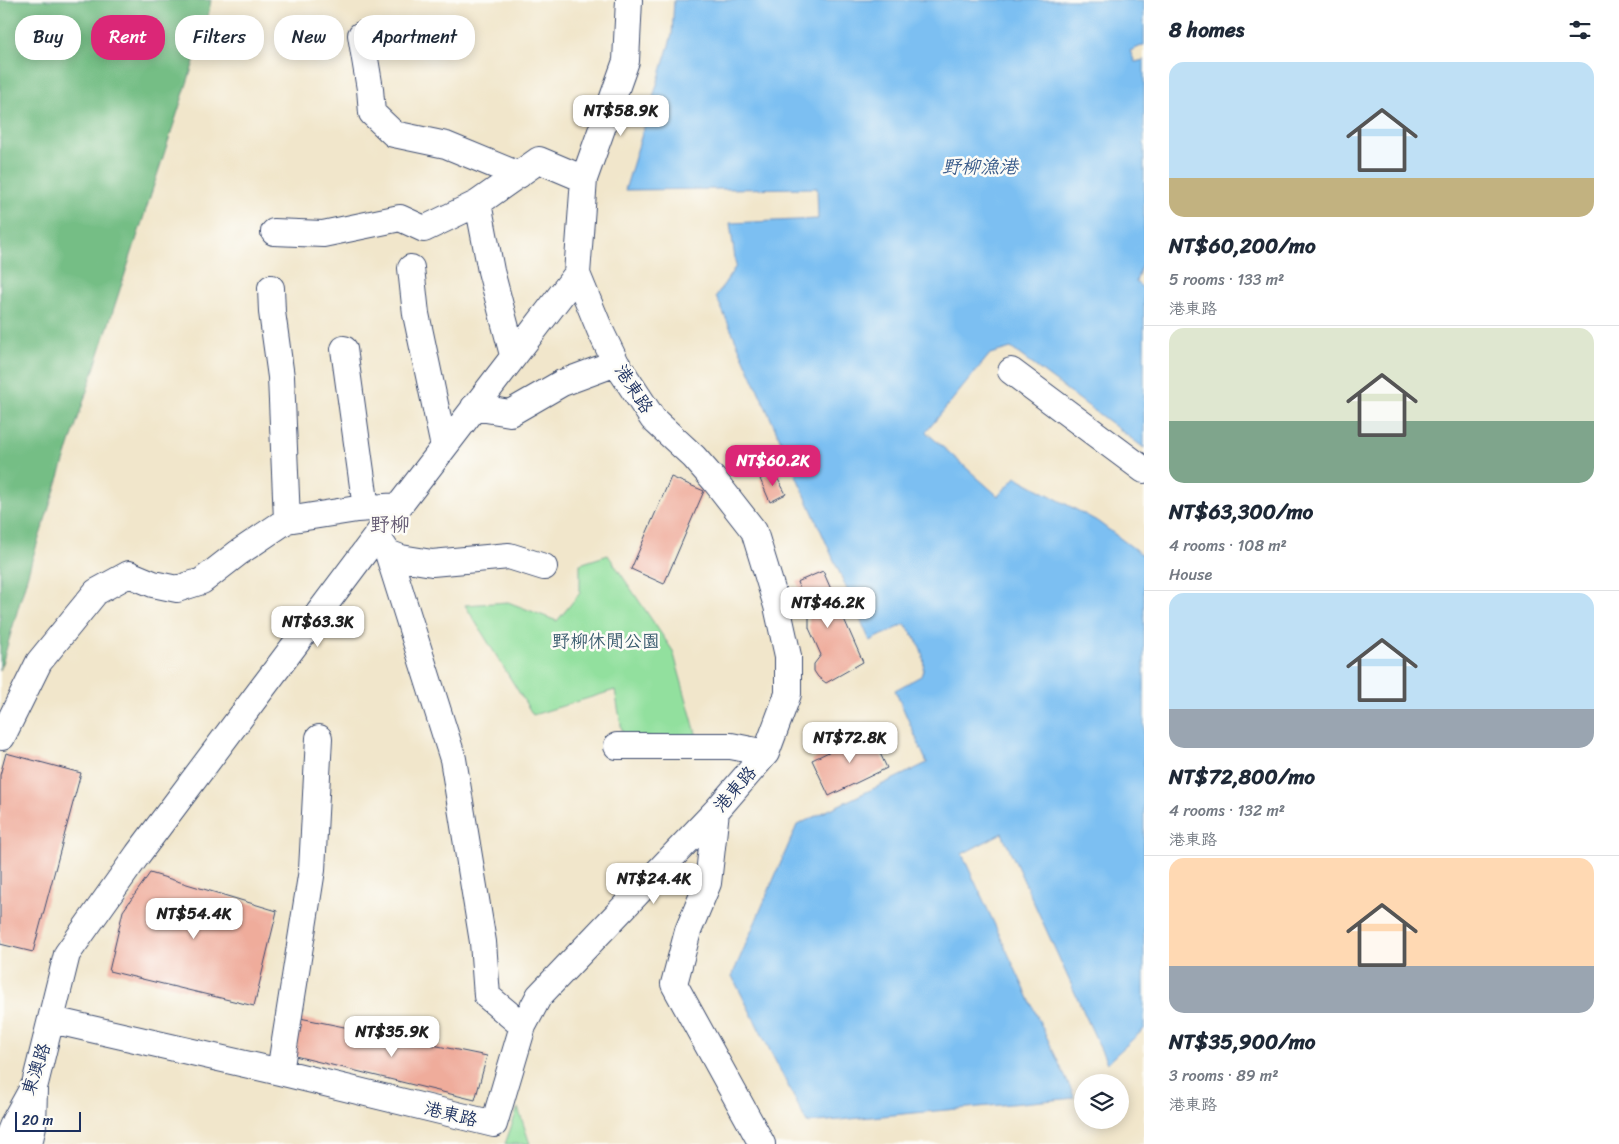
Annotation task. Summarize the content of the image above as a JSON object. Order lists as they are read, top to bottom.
{
  "streets": {
    "street": ["港東路", "東澳路"]
  },
  "crossings": [
    ["港東路", "東澳路"]
  ],
  "districts": ["野柳"],
  "water": ["野柳漁港"],
  "parks": ["野柳休閒公園"],
  "scale_bar": "20 m",
  "page": {
    "heading": "8 homes",
    "chip": [
      "Buy",
      "Rent",
      "Filters",
      "New",
      "Apartment"
    ],
    "list": [
      {
        "name": "NT$60,200/mo",
        "note": "5 rooms · 133 m² · 港東路"
      },
      {
        "name": "NT$63,300/mo",
        "note": "4 rooms · 108 m² · House"
      },
      {
        "name": "NT$72,800/mo",
        "note": "4 rooms · 132 m² · 港東路"
      },
      {
        "name": "NT$35,900/mo",
        "note": "3 rooms · 89 m² · 港東路"
      }
    ],
    "price": [
      "NT$58.9K",
      "NT$60.2K",
      "NT$46.2K",
      "NT$63.3K",
      "NT$72.8K",
      "NT$24.4K",
      "NT$54.4K",
      "NT$35.9K"
    ],
    "scale": "20 m"
  }
}
